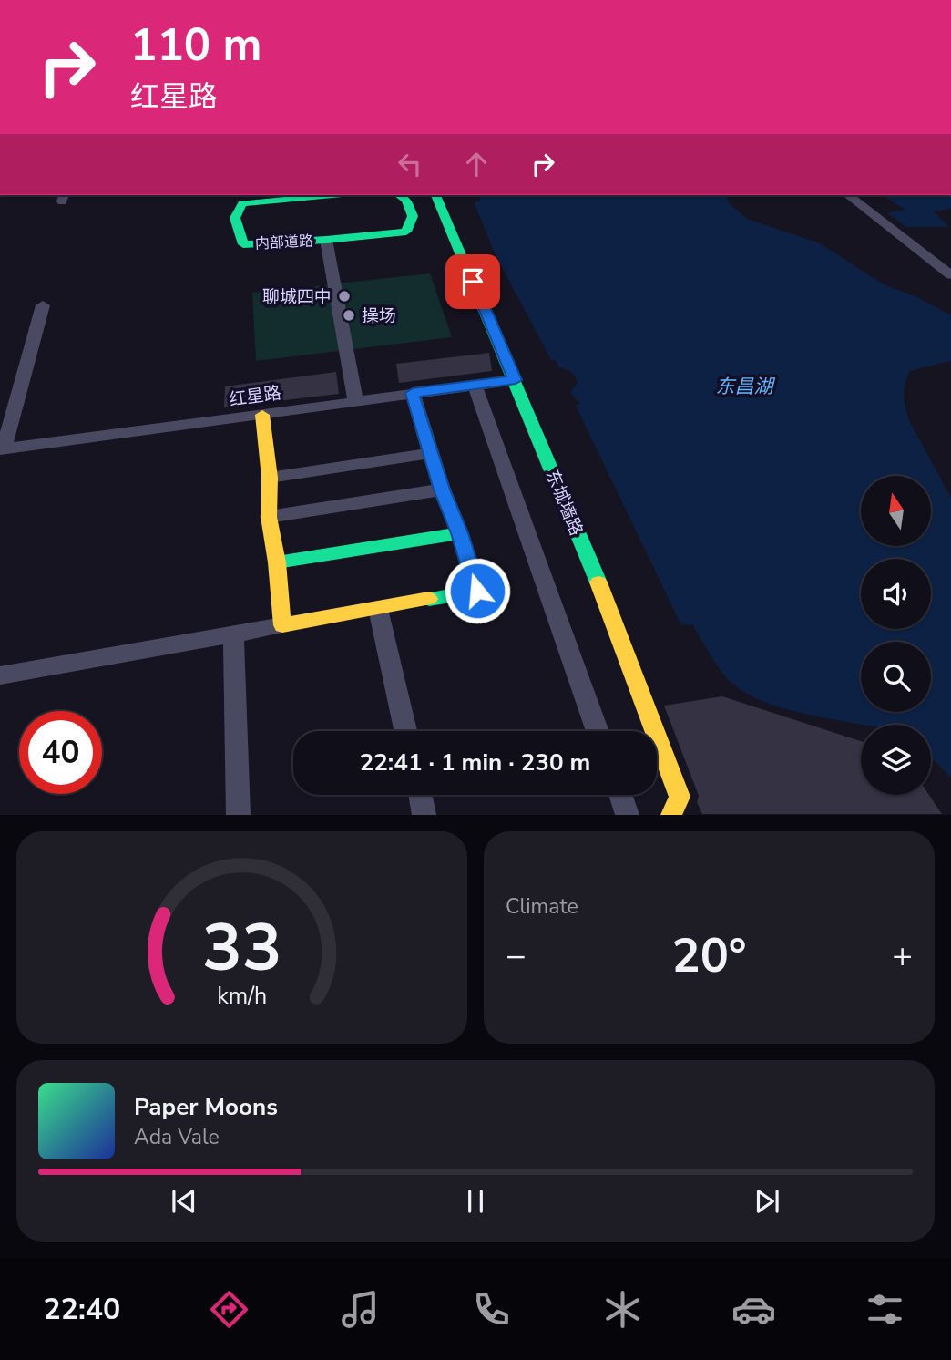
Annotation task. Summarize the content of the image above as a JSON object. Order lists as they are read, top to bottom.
{
  "streets": {
    "street": ["内部道路", "红星路", "东城墙路"]
  },
  "crossings": [
    ["内部道路", "红星路"],
    ["红星路", "东城墙路"]
  ],
  "water": ["东昌湖"],
  "places": ["聊城四中", "操场"],
  "north": "top",
  "page": {
    "turn": ["110 m", "红星路"],
    "limit": "40",
    "trip": "22:41 · 1 min · 230 m",
    "tile": "Climate",
    "heat": ["−", "20°", "+"],
    "song": ["Paper Moons", "Ada Vale"],
    "tabs": "22:40",
    "gauge": ["33", "km/h"]
  }
}
